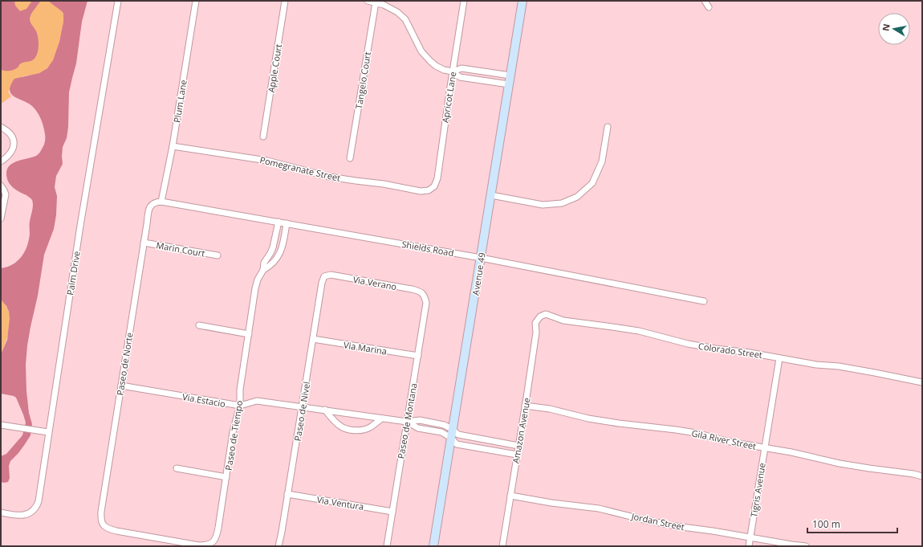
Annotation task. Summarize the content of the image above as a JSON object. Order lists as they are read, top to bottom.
{
  "streets": {
    "street": [
      "Apple Court",
      "Tangelo Court",
      "Apricot Lane",
      "Plum Lane",
      "Pomegranate Street",
      "Shields Road",
      "Marin Court",
      "Palm Drive",
      "Avenue 49",
      "Via Verano",
      "Via Marina",
      "Colorado Street",
      "Paseo de Norte",
      "Via Estacio",
      "Paseo de Nivel",
      "Paseo de Montana",
      "Amazon Avenue",
      "Paseo de Tiempo",
      "Gila River Street",
      "Tigris Avenue",
      "Via Ventura",
      "Jordan Street"
    ]
  },
  "crossings": [
    ["Apricot Lane", "Pomegranate Street"],
    ["Plum Lane", "Pomegranate Street"],
    ["Plum Lane", "Shields Road"],
    ["Shields Road", "Avenue 49"],
    ["Shields Road", "Paseo de Norte"],
    ["Shields Road", "Paseo de Tiempo"],
    ["Marin Court", "Paseo de Norte"],
    ["Avenue 49", "Via Estacio"],
    ["Via Verano", "Paseo de Nivel"],
    ["Via Verano", "Paseo de Montana"],
    ["Via Marina", "Paseo de Nivel"],
    ["Via Marina", "Paseo de Montana"],
    ["Colorado Street", "Amazon Avenue"],
    ["Colorado Street", "Tigris Avenue"],
    ["Paseo de Norte", "Via Estacio"],
    ["Paseo de Norte", "Paseo de Tiempo"],
    ["Via Estacio", "Paseo de Nivel"],
    ["Via Estacio", "Paseo de Montana"],
    ["Via Estacio", "Paseo de Tiempo"],
    ["Paseo de Nivel", "Via Ventura"],
    ["Paseo de Montana", "Via Ventura"],
    ["Amazon Avenue", "Gila River Street"],
    ["Amazon Avenue", "Jordan Street"],
    ["Gila River Street", "Tigris Avenue"],
    ["Tigris Avenue", "Jordan Street"]
  ],
  "scale_bar": "100 m",
  "north": "left"
}
